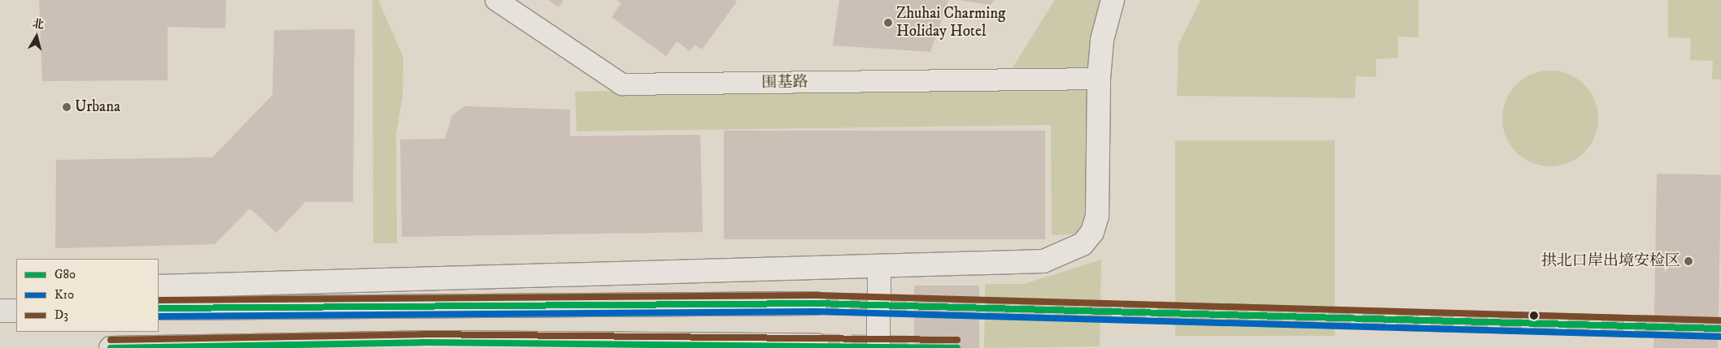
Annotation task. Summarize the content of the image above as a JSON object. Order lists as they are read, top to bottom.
{
  "streets": {
    "street": ["围基路"]
  },
  "places": ["Zhuhai Charming Holiday Hotel", "Urbana", "拱北口岸出境安检区"],
  "lines": ["transit line D3", "transit line G80", "transit line K10"],
  "legend": ["G80", "K10", "D3"],
  "north": "top"
}
